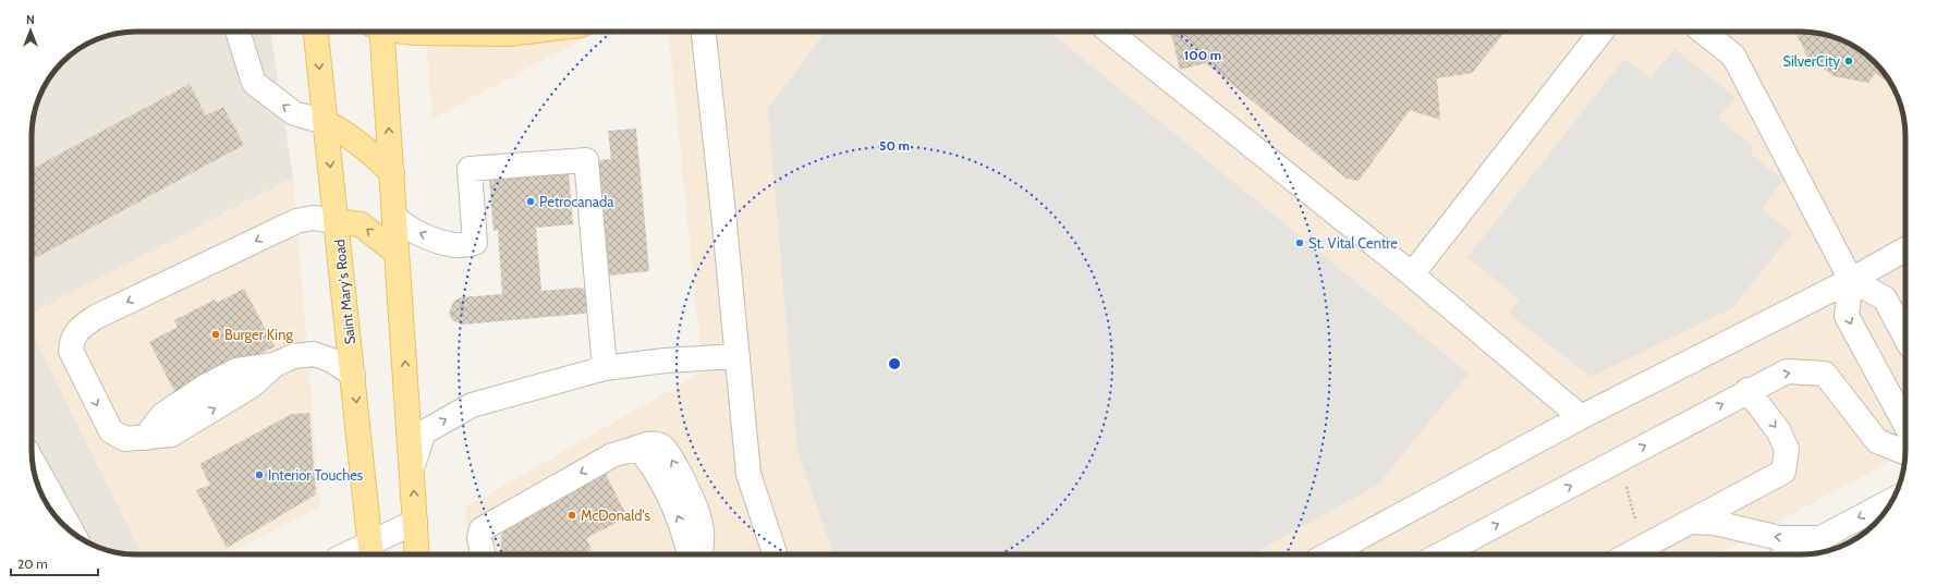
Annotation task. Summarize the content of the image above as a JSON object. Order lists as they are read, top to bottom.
{
  "streets": {
    "main road": ["Saint Mary's Road"]
  },
  "places": [
    "SilverCity",
    "Petrocanada",
    "St. Vital Centre",
    "Burger King",
    "Interior Touches",
    "McDonald's"
  ],
  "scale_bar": "20 m",
  "north": "top",
  "rings": ["100 m", "50 m"]
}
